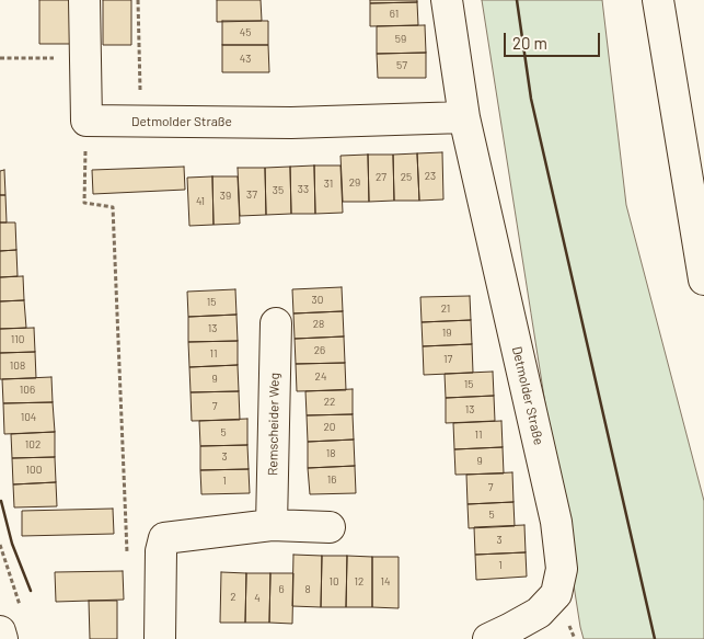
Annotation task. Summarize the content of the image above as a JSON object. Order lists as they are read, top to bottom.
{
  "streets": {
    "main road": ["Detmolder Straße", "Remscheider Weg"]
  },
  "house_numbers": [
    "61",
    "45",
    "59",
    "43",
    "57",
    "23",
    "27",
    "25",
    "29",
    "31",
    "33",
    "35",
    "37",
    "39",
    "41",
    "30",
    "15",
    "21",
    "28",
    "13",
    "19",
    "110",
    "26",
    "11",
    "17",
    "108",
    "24",
    "9",
    "15",
    "106",
    "22",
    "7",
    "13",
    "104",
    "20",
    "5",
    "11",
    "102",
    "18",
    "3",
    "9",
    "100",
    "16",
    "1",
    "7",
    "5",
    "3",
    "1",
    "10",
    "12",
    "14",
    "6",
    "8",
    "2",
    "4"
  ],
  "scale_bar": "20 m"
}
